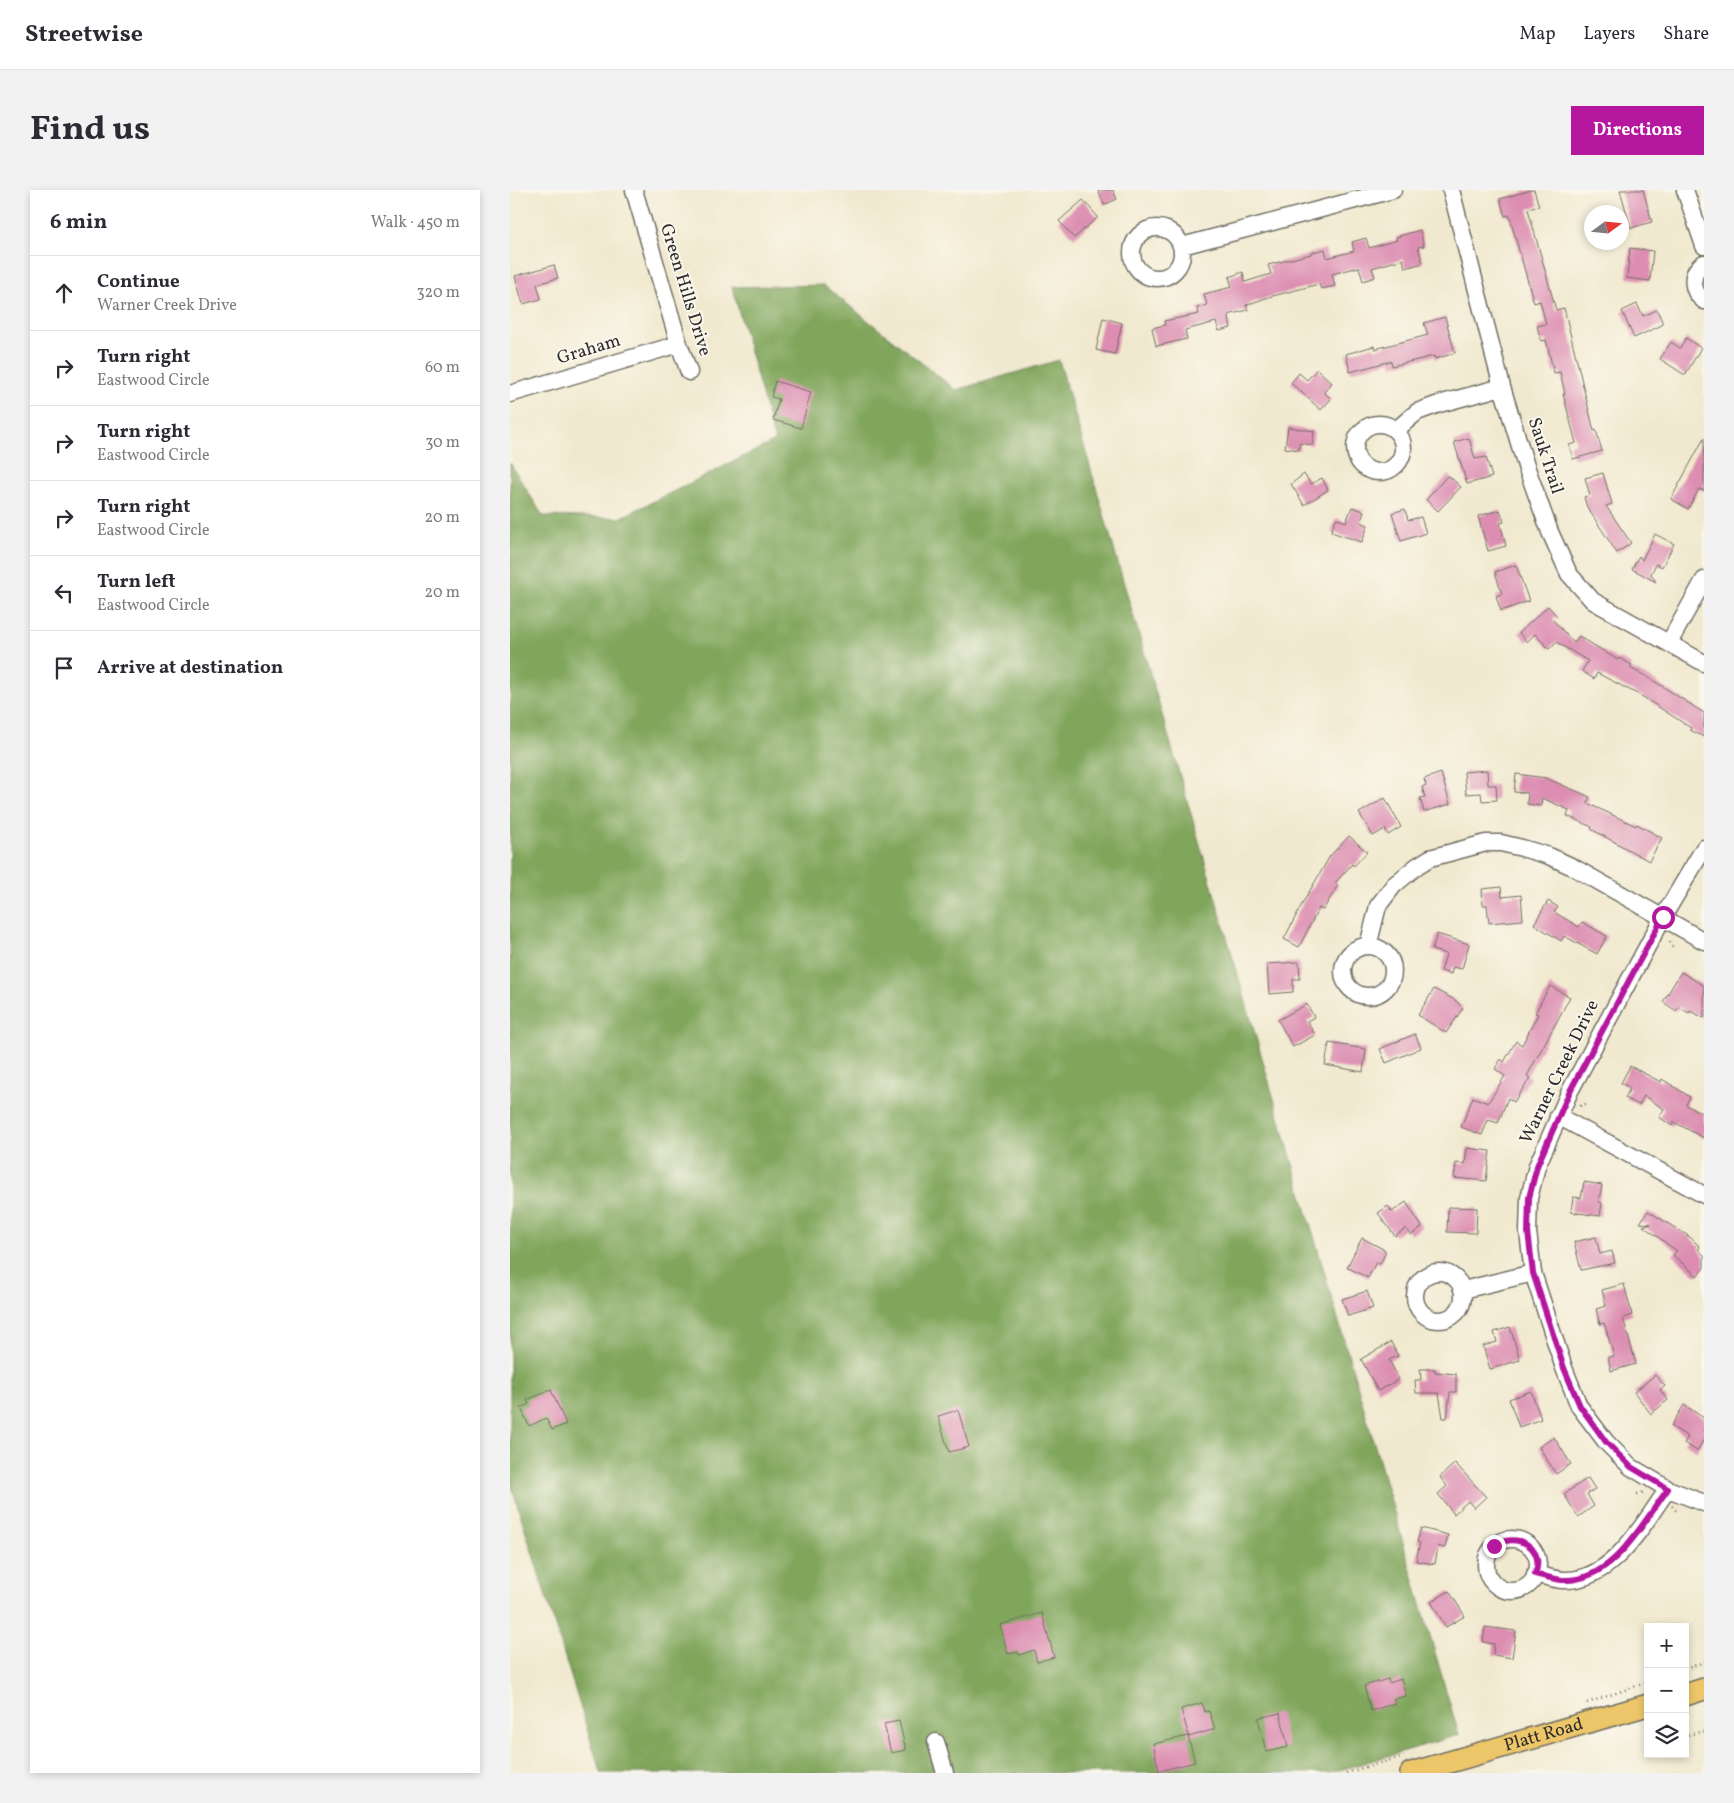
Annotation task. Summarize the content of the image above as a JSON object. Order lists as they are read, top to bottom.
{
  "streets": {
    "main road": ["Platt Road"],
    "street": [
      "Green Hills Drive",
      "Graham",
      "Sauk Trail",
      "Warner Creek Drive"
    ]
  },
  "crossings": [
    ["Green Hills Drive", "Graham"]
  ],
  "north": "right",
  "page": {
    "header": "Streetwise",
    "nav": ["Map", "Layers", "Share"],
    "title": "Find us",
    "buttons": "Directions",
    "heading": ["6 min", "Walk · 450 m"],
    "list": [
      ["Continue", "Warner Creek Drive", "320 m"],
      ["Turn right", "Eastwood Circle", "60 m"],
      ["Turn right", "Eastwood Circle", "30 m"],
      ["Turn right", "Eastwood Circle", "20 m"],
      ["Turn left", "Eastwood Circle", "20 m"],
      "Arrive at destination"
    ],
    "map_buttons": ["+", "−"]
  }
}
